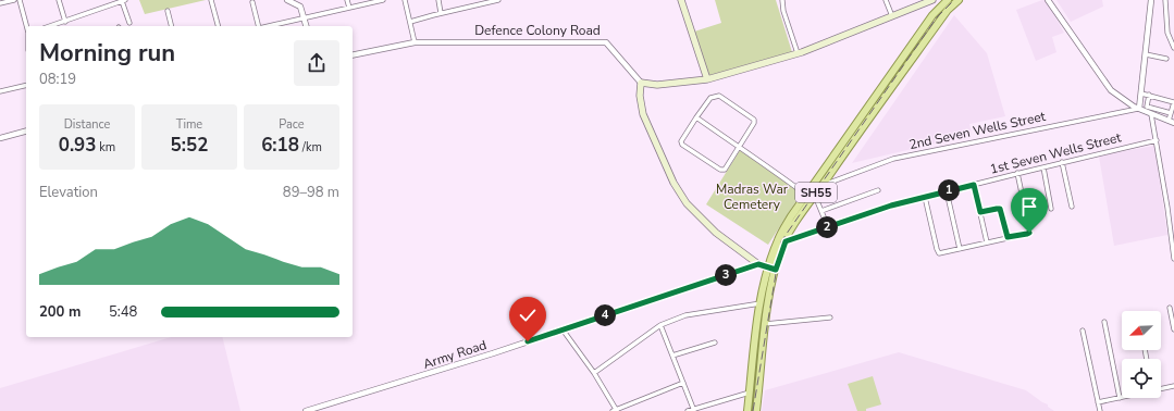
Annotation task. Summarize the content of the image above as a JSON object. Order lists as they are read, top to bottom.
{
  "streets": {
    "main road": ["SH55"],
    "street": [
      "Defence Colony Road",
      "2nd Seven Wells Street",
      "1st Seven Wells Street",
      "Army Road"
    ]
  },
  "crossings": [
    ["2nd Seven Wells Street", "SH55"],
    ["1st Seven Wells Street", "SH55"]
  ],
  "parks": ["Madras War Cemetery"],
  "north": "bottom left",
  "page": {
    "heading": ["Morning run", "08:19"],
    "stats": [
      ["Distance", "0.93 km"],
      ["Time", "5:52"],
      ["Pace", "6:18 /km"]
    ],
    "chart": ["Elevation", "89–98 m"],
    "pins": [
      "1",
      "2",
      "3",
      "4"
    ],
    "list": [
      {
        "name": "200 m",
        "note": "5:48"
      }
    ]
  }
}
